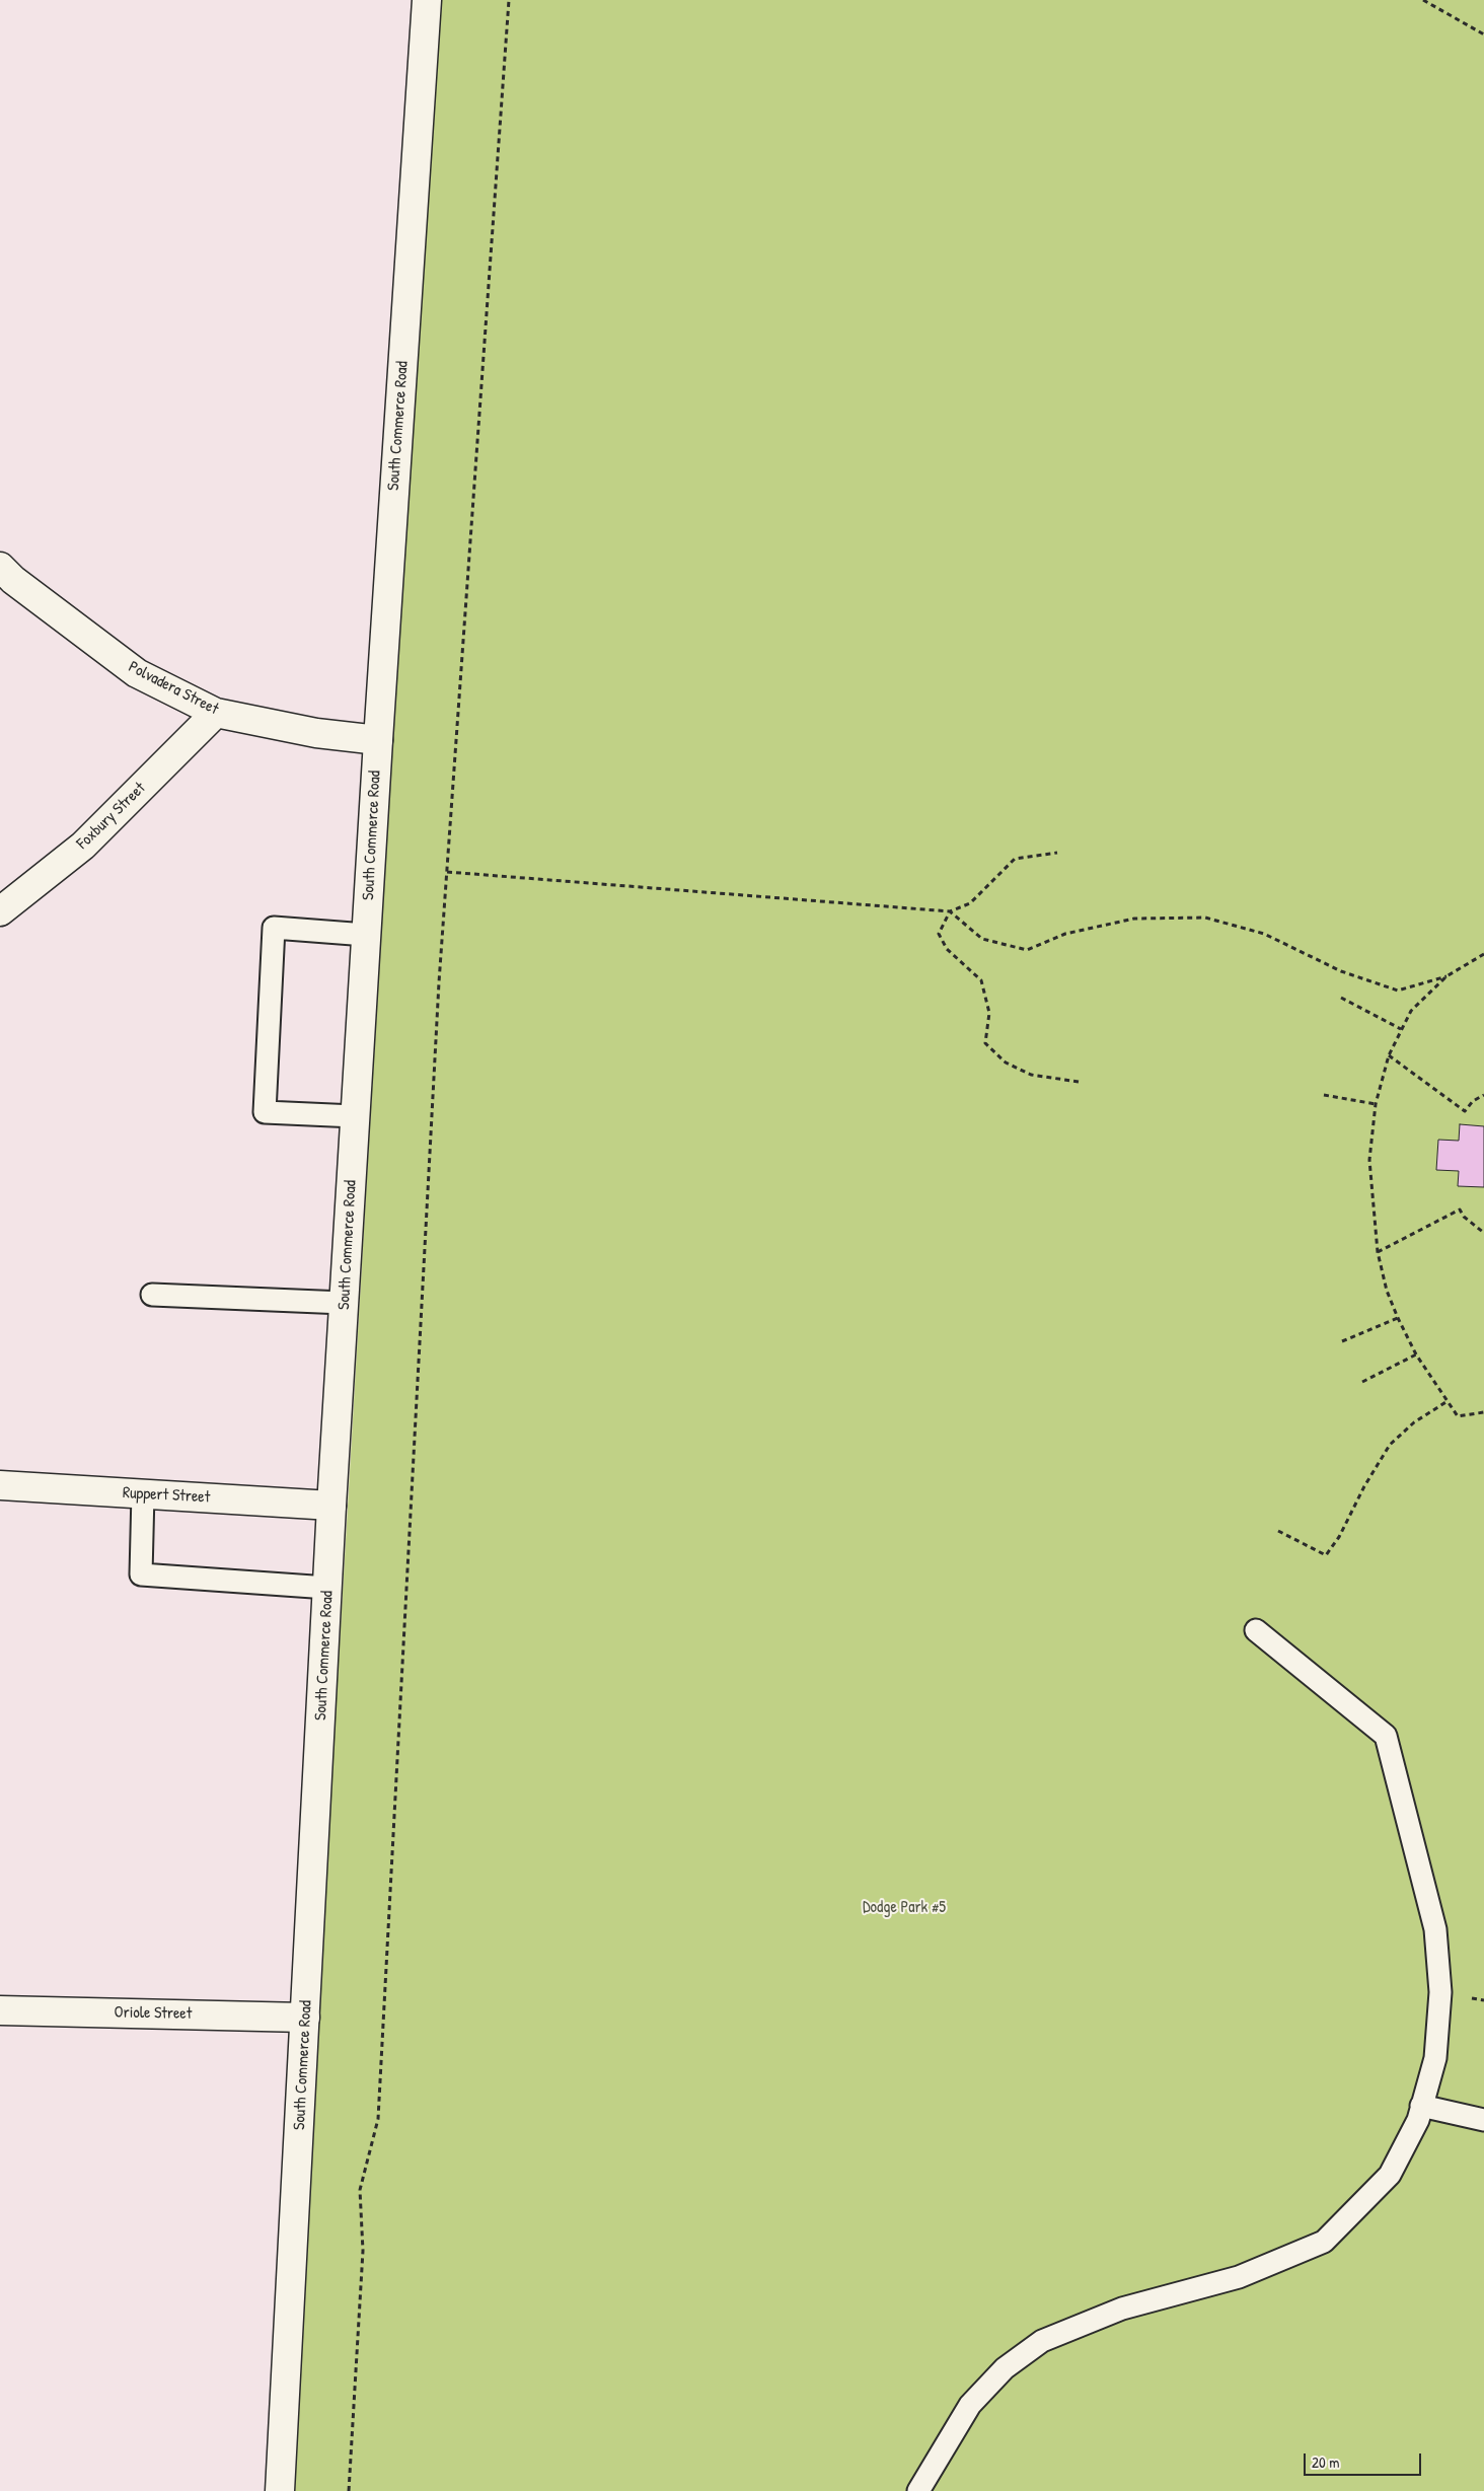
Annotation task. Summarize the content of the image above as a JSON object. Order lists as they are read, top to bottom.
{
  "streets": {
    "street": [
      "South Commerce Road",
      "Polvadera Street",
      "Foxbury Street",
      "Ruppert Street",
      "Oriole Street"
    ]
  },
  "crossings": [
    ["South Commerce Road", "Polvadera Street"],
    ["South Commerce Road", "Ruppert Street"],
    ["South Commerce Road", "Oriole Street"],
    ["Polvadera Street", "Foxbury Street"]
  ],
  "parks": ["Dodge Park #5"],
  "scale_bar": "20 m"
}
